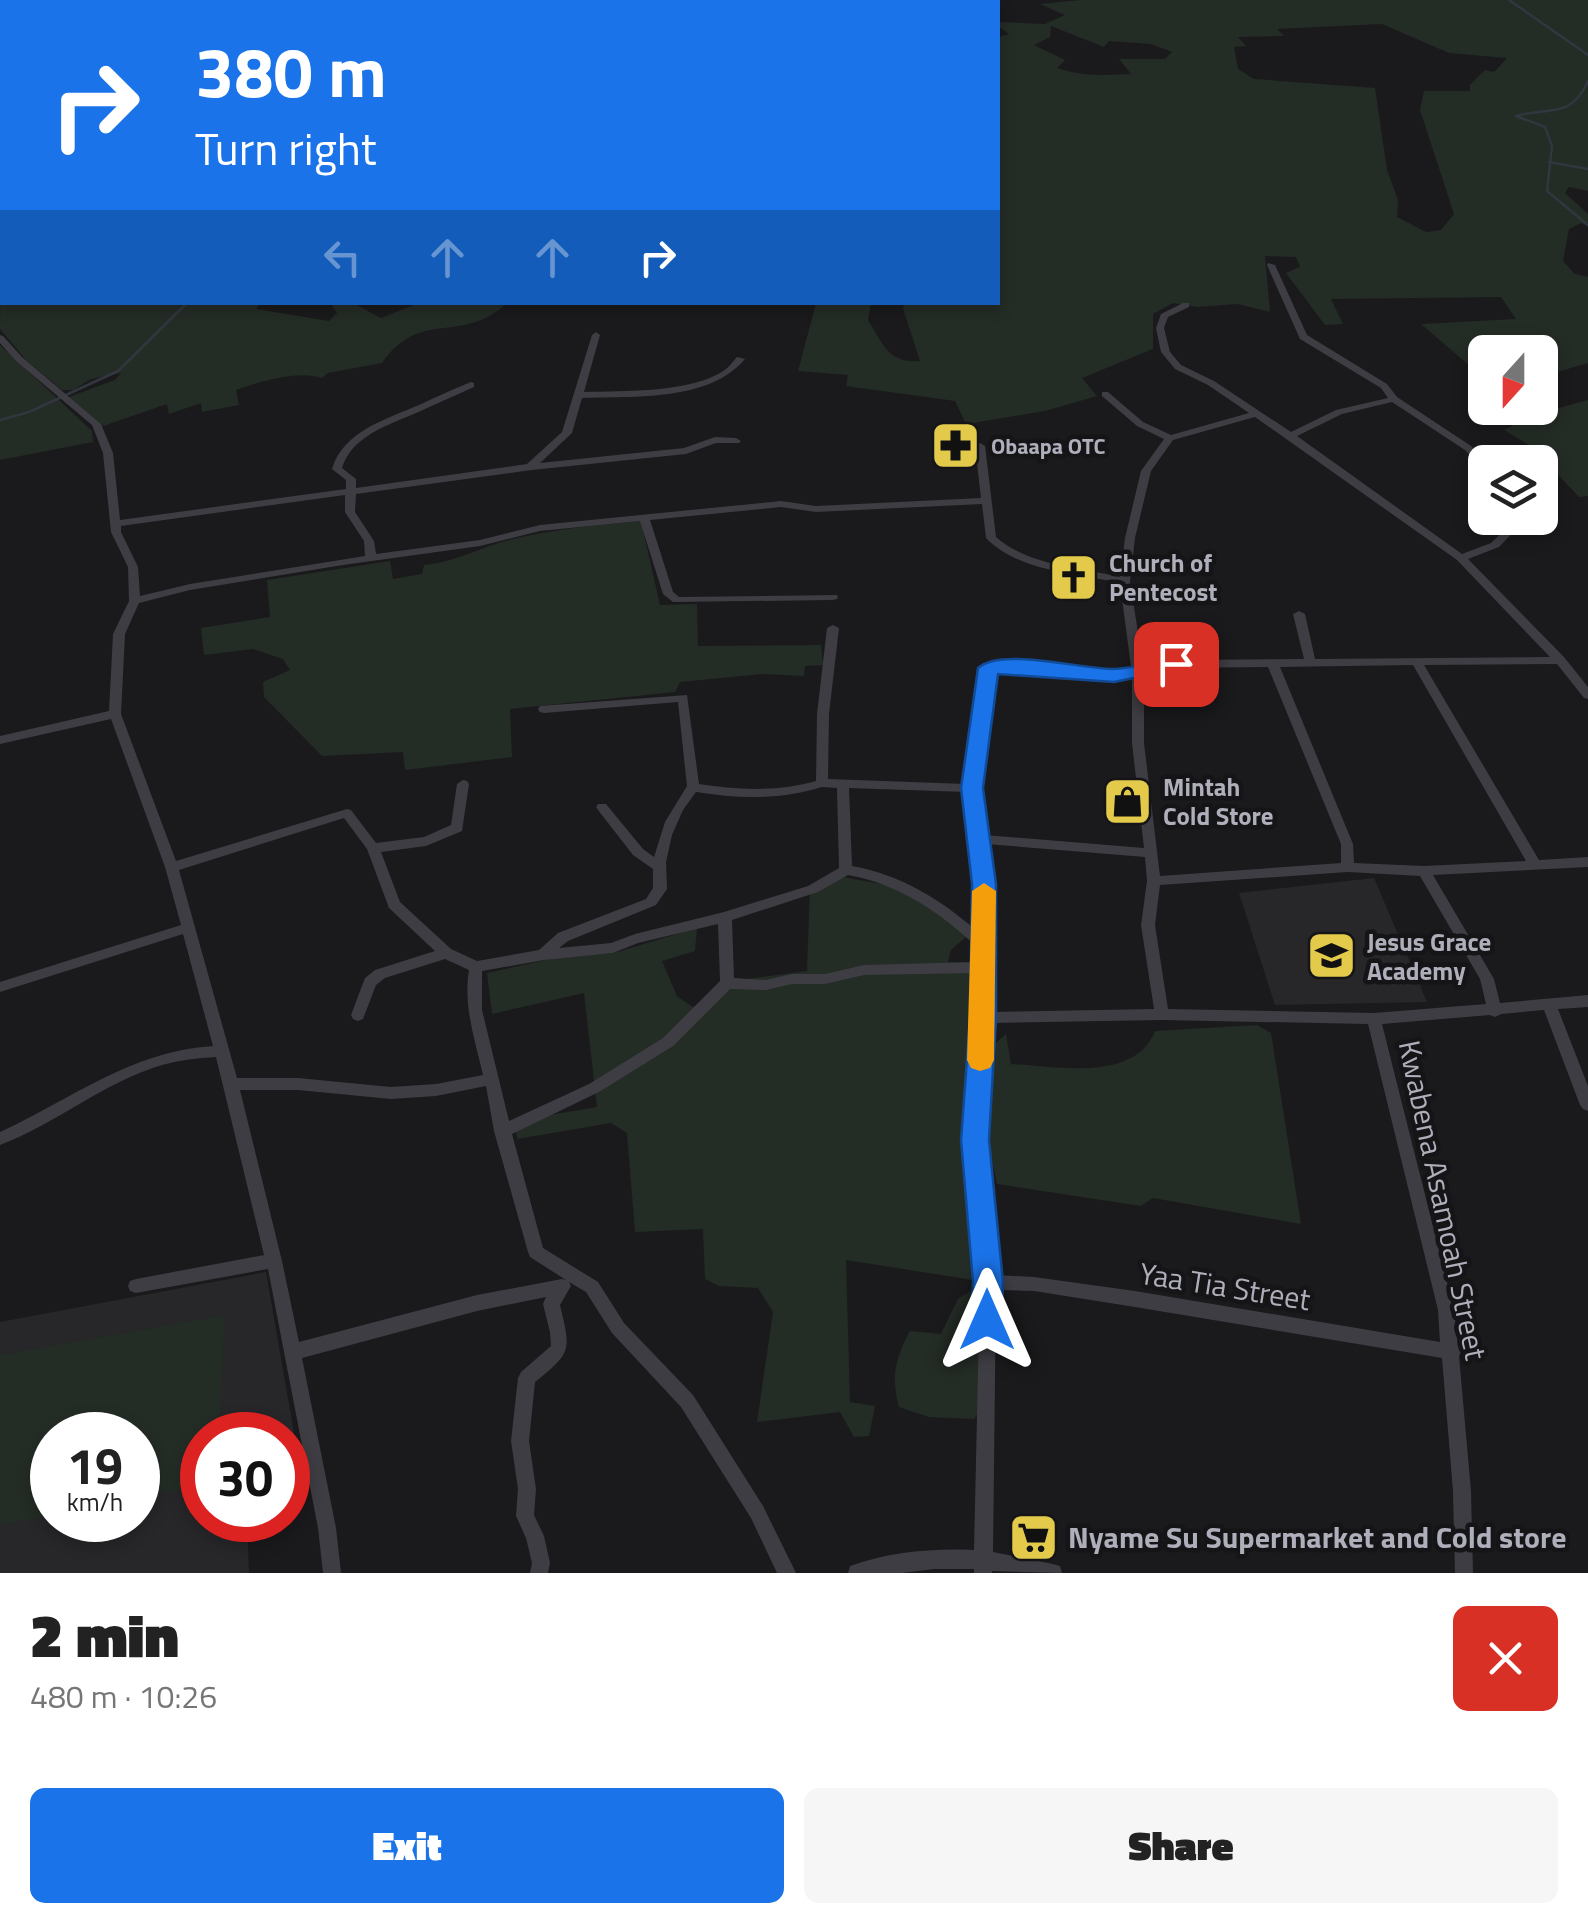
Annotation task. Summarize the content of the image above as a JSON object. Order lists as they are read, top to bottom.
{
  "streets": {
    "street": ["Kwabena Asamoah Street", "Yaa Tia Street"]
  },
  "crossings": [
    ["Kwabena Asamoah Street", "Yaa Tia Street"]
  ],
  "places": {
    "pharmacy": ["Obaapa OTC"],
    "church": ["Church of Pentecost"],
    "shop": ["Mintah Cold Store"],
    "school or university": ["Jesus Grace Academy"],
    "supermarket": ["Nyame Su Supermarket and Cold store"]
  },
  "north": "bottom",
  "page": {
    "turn": ["380 m", "Turn right"],
    "speed": "19 km/h",
    "limit": "30",
    "heading": ["2 min", "480 m · 10:26"],
    "buttons": ["Exit", "Share"]
  }
}
